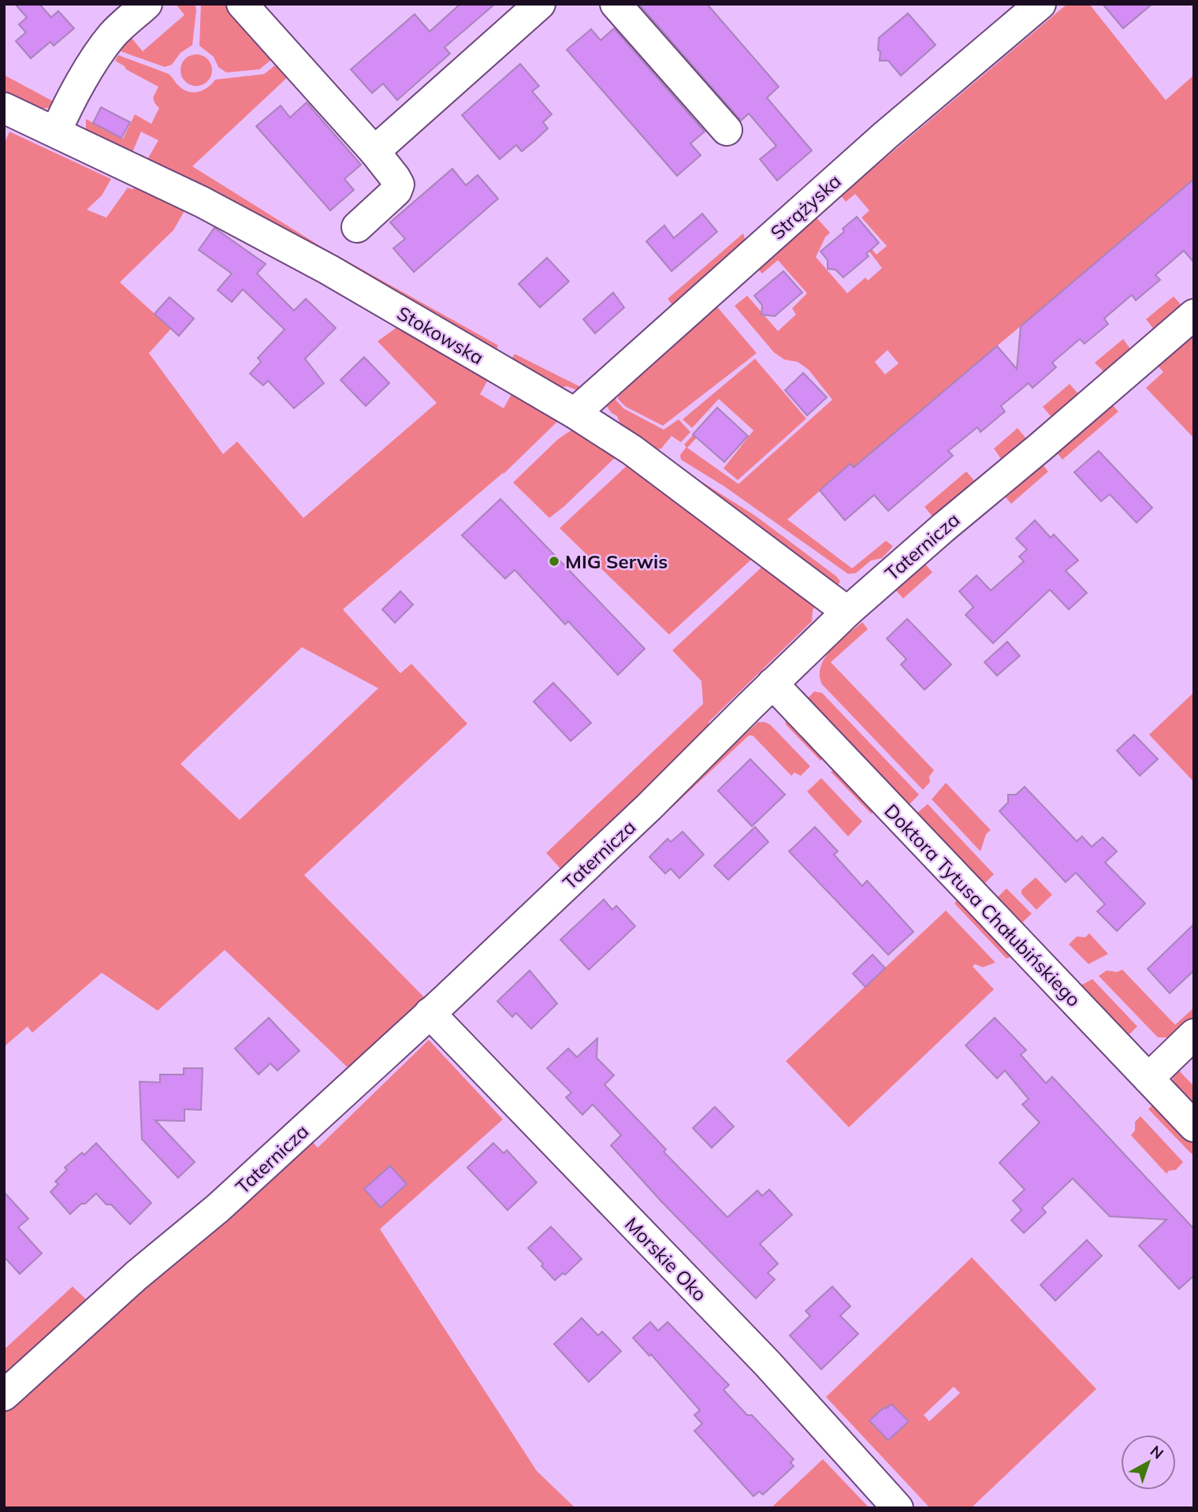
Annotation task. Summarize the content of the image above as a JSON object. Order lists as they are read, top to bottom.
{
  "streets": {
    "street": [
      "Strążyska",
      "Stokowska",
      "Taternicza",
      "Doktora Tytusa Chałubińskiego",
      "Morskie Oko"
    ]
  },
  "crossings": [
    ["Strążyska", "Stokowska"],
    ["Stokowska", "Taternicza"],
    ["Taternicza", "Doktora Tytusa Chałubińskiego"],
    ["Taternicza", "Morskie Oko"]
  ],
  "places": ["MIG Serwis"],
  "north": "top right"
}
